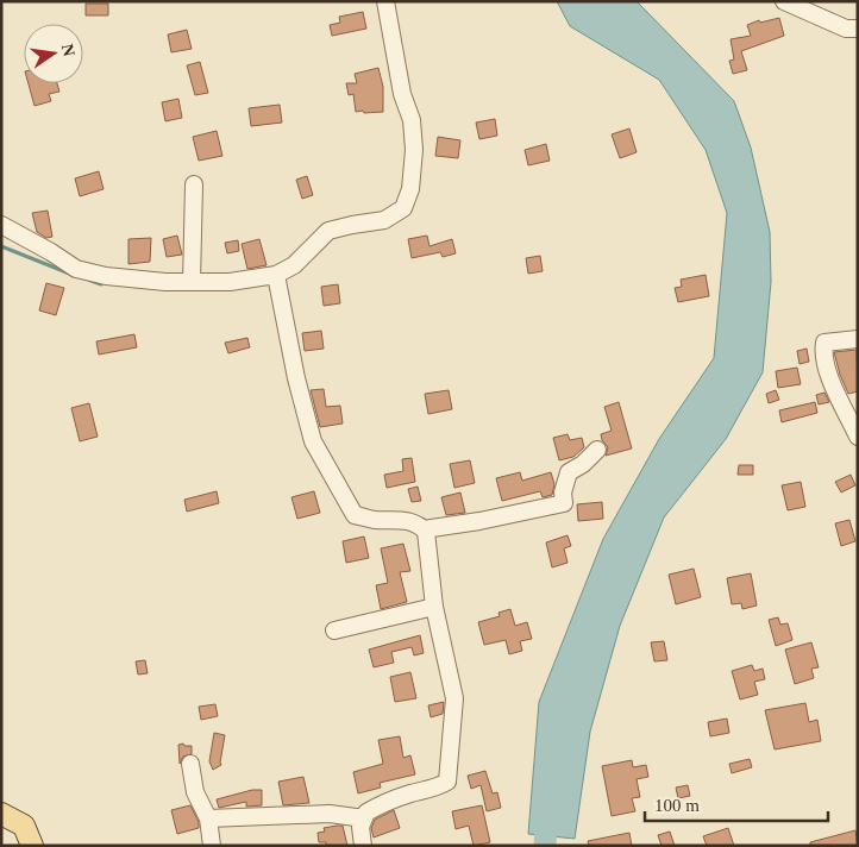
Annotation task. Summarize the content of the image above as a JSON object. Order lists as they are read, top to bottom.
{
  "scale_bar": "100 m",
  "north": "right"
}
